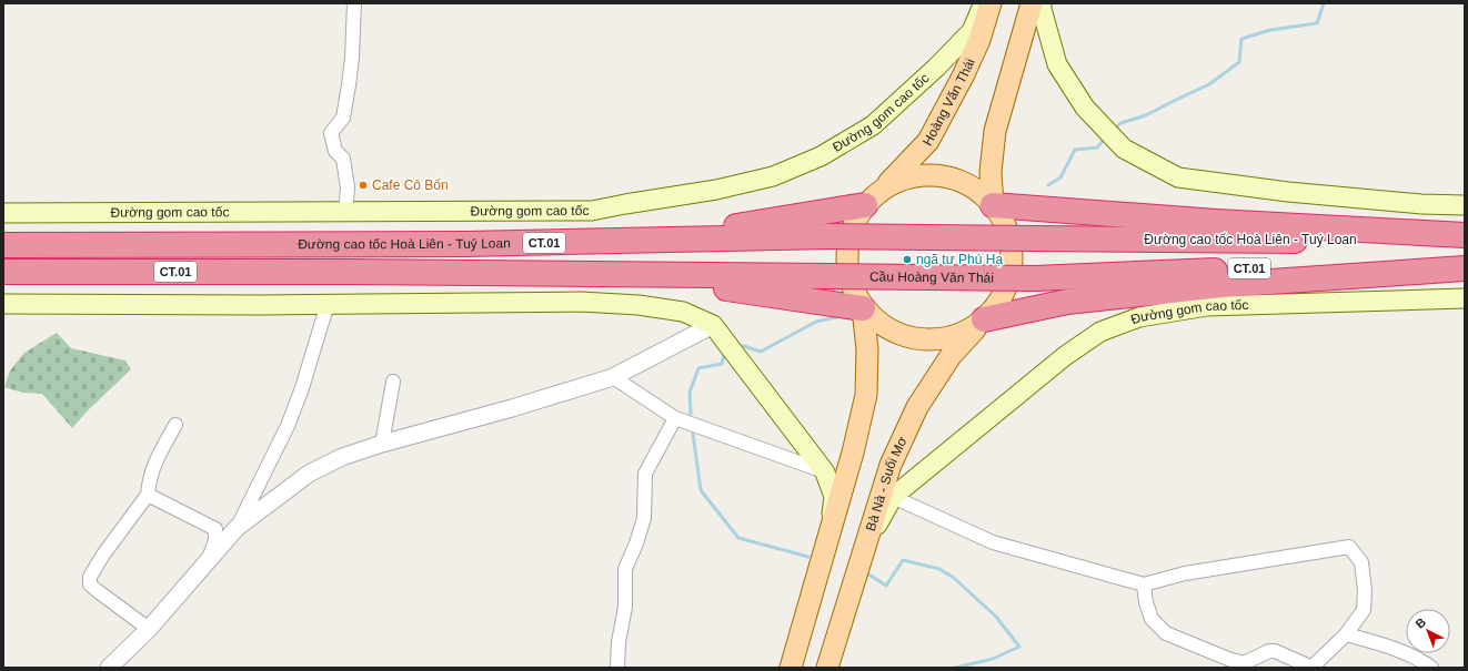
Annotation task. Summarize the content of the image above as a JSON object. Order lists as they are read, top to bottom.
{
  "streets": {
    "highway": ["Đường cao tốc Hoà Liên - Tuý Loan", "CT.01", "Cầu Hoàng Văn Thái"],
    "main road": ["Hoàng Văn Thái", "Đường gom cao tốc", "Bà Nà - Suối Mơ"]
  },
  "crossings": [
    ["Đường gom cao tốc", "Bà Nà - Suối Mơ"],
    ["Đường cao tốc Hoà Liên - Tuý Loan", "Cầu Hoàng Văn Thái"]
  ],
  "places": ["Cafe Cô Bốn", "ngã tư Phú Hạ"],
  "north": "top left"
}
